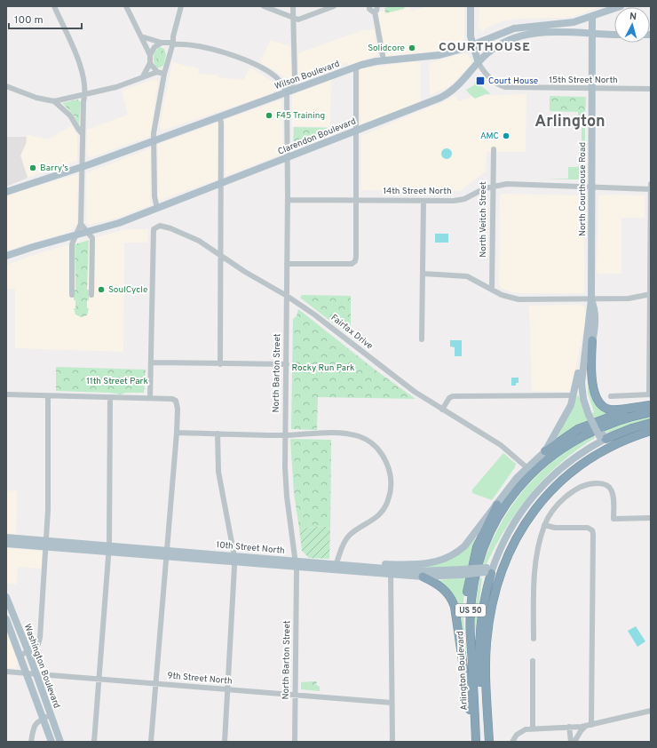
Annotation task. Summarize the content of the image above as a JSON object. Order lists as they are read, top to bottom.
{
  "streets": {
    "highway": ["US 50", "Arlington Boulevard"],
    "main road": [
      "Wilson Boulevard",
      "Clarendon Boulevard",
      "North Courthouse Road",
      "10th Street North",
      "Washington Boulevard"
    ],
    "street": [
      "15th Street North",
      "14th Street North",
      "North Veitch Street",
      "Fairfax Drive",
      "North Barton Street",
      "9th Street North"
    ]
  },
  "crossings": [
    ["Wilson Boulevard", "Clarendon Boulevard"],
    ["Wilson Boulevard", "North Courthouse Road"],
    ["Wilson Boulevard", "North Barton Street"],
    ["15th Street North", "Clarendon Boulevard"],
    ["15th Street North", "North Courthouse Road"],
    ["Clarendon Boulevard", "North Courthouse Road"],
    ["Clarendon Boulevard", "North Barton Street"],
    ["North Courthouse Road", "14th Street North"],
    ["14th Street North", "North Veitch Street"],
    ["14th Street North", "North Barton Street"],
    ["Fairfax Drive", "North Barton Street"],
    ["North Barton Street", "10th Street North"],
    ["North Barton Street", "9th Street North"],
    ["Washington Boulevard", "9th Street North"]
  ],
  "districts": ["COURTHOUSE", "Arlington"],
  "parks": ["Rocky Run Park", "11th Street Park"],
  "places": {
    "other": [
      "Solidcore",
      "F45 Training",
      "AMC",
      "Barry's",
      "SoulCycle"
    ],
    "transit": ["Court House"]
  },
  "scale_bar": "100 m",
  "north": "top"
}
